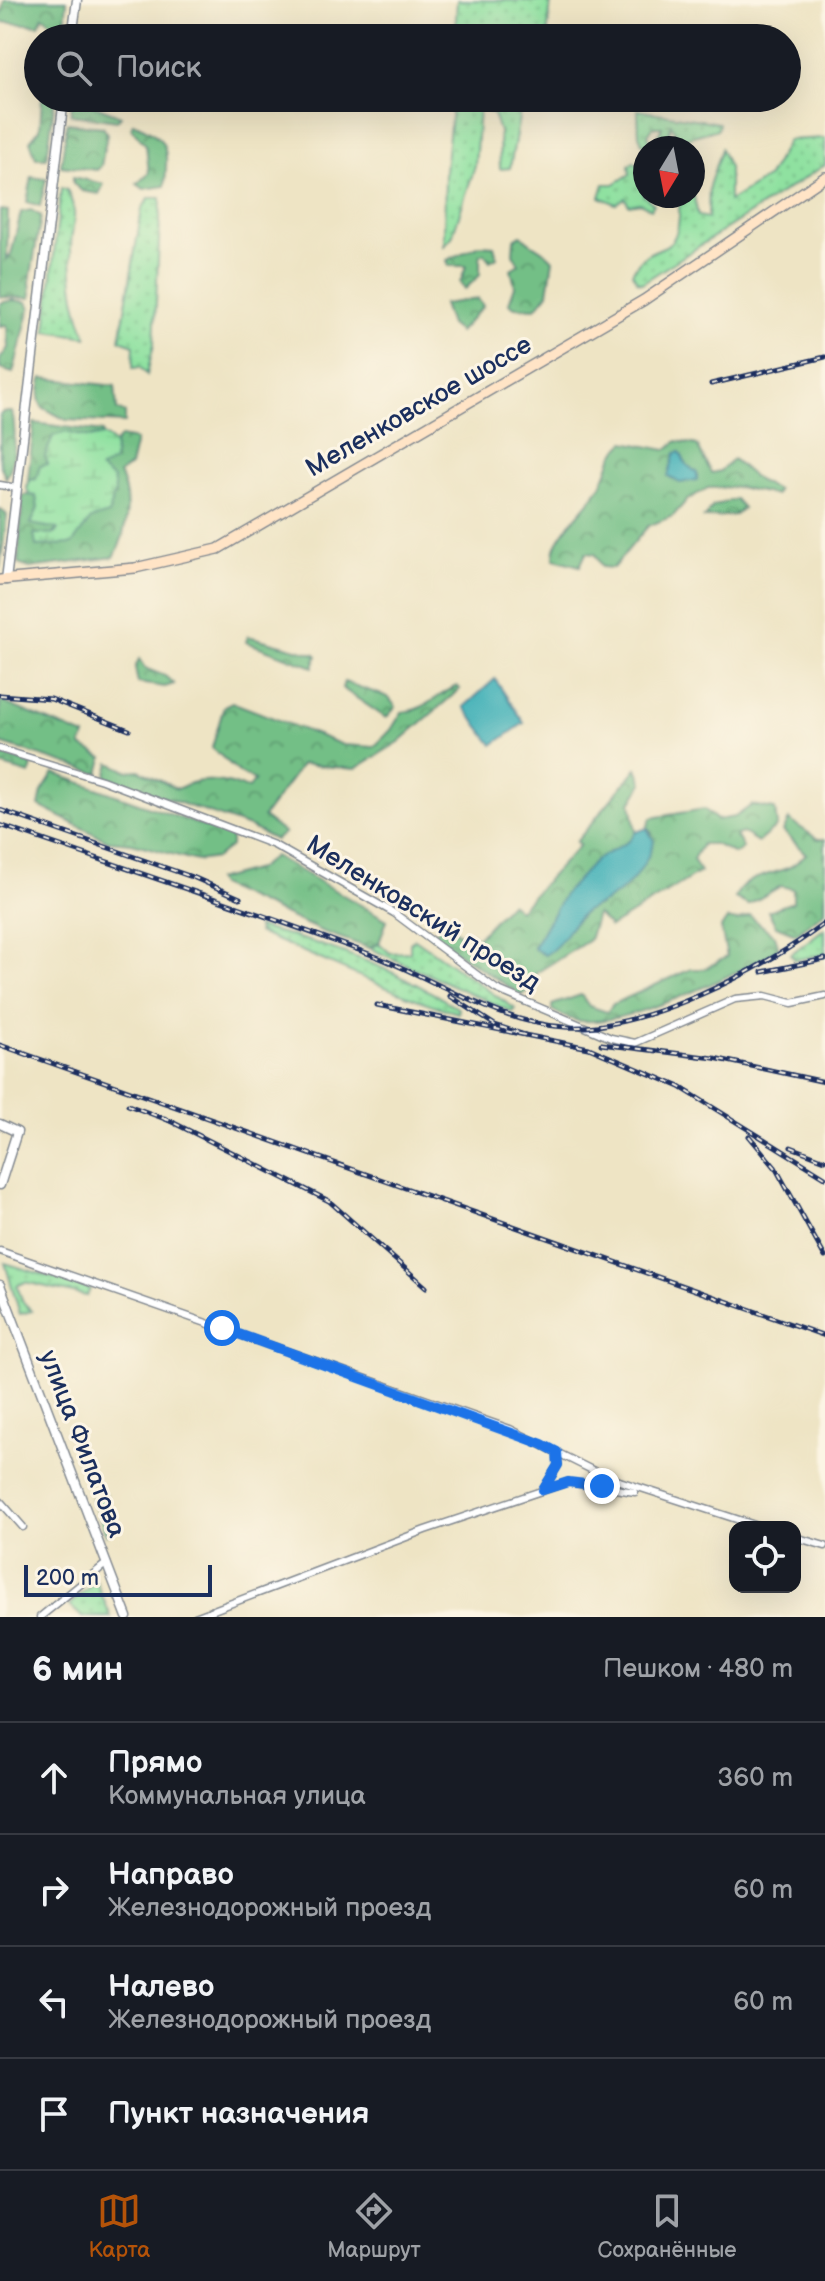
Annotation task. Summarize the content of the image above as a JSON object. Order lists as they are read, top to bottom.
{
  "streets": {
    "main road": ["Меленковское шоссе"],
    "street": ["Меленковский проезд", "улица Филатова"]
  },
  "scale_bar": "200 m",
  "north": "bottom",
  "page": {
    "search": "Поиск",
    "scale": "200 m",
    "heading": ["6 мин", "Пешком · 480 m"],
    "list": [
      ["Прямо", "Коммунальная улица", "360 m"],
      ["Направо", "Железнодорожный проезд", "60 m"],
      ["Налево", "Железнодорожный проезд", "60 m"],
      "Пункт назначения"
    ],
    "nav": ["Карта", "Маршрут", "Сохранённые"]
  }
}
